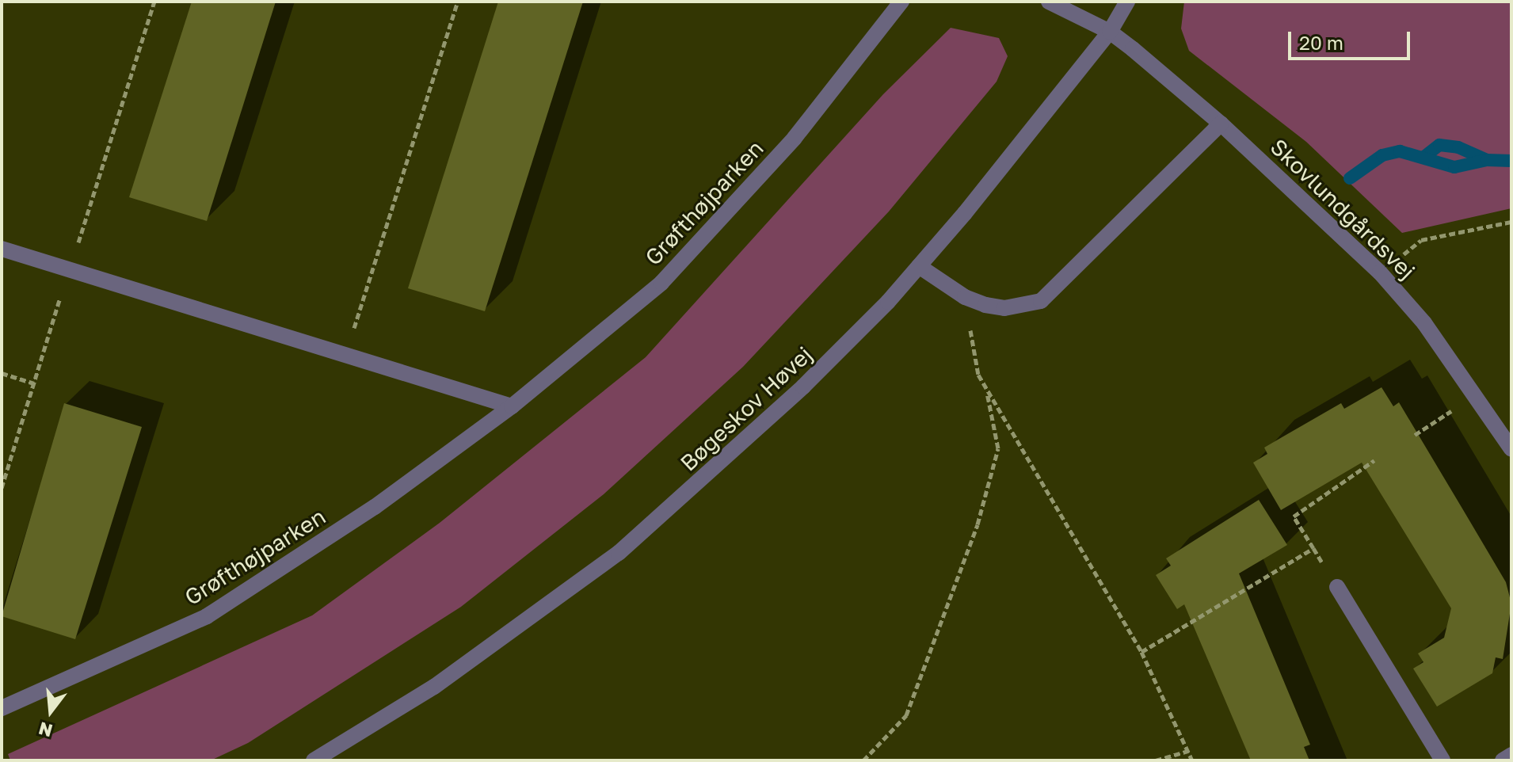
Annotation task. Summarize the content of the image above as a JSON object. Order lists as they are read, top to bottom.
{
  "streets": {
    "street": ["Grøfthøjparken", "Skovlundgårdsvej", "Bøgeskov Høvej"]
  },
  "crossings": [
    ["Skovlundgårdsvej", "Bøgeskov Høvej"]
  ],
  "scale_bar": "20 m",
  "north": "bottom"
}
